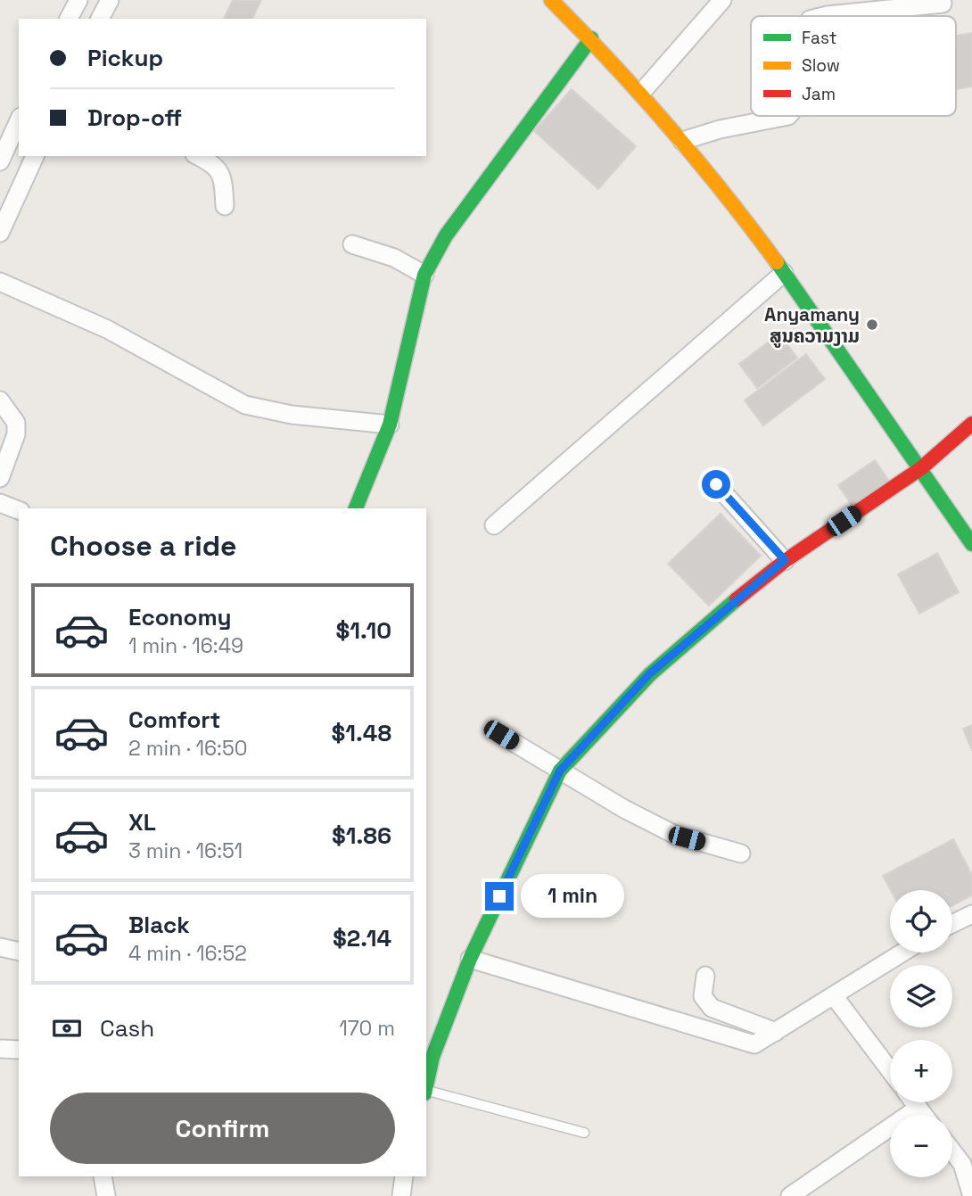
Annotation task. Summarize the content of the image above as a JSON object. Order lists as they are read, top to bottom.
{
  "places": ["Anyamany ສູນຄວາມງາມ"],
  "legend": ["Fast", "Slow", "Jam"],
  "page": {
    "banner": ["Pickup", "Drop-off"],
    "heading": "Choose a ride",
    "list": [
      {
        "name": "Economy",
        "note": "1 min · 16:49",
        "value": "$1.10"
      },
      {
        "name": "Comfort",
        "note": "2 min · 16:50",
        "value": "$1.48"
      },
      {
        "name": "XL",
        "note": "3 min · 16:51",
        "value": "$1.86"
      },
      {
        "name": "Black",
        "note": "4 min · 16:52",
        "value": "$2.14"
      }
    ],
    "bubble": "1 min",
    "map_buttons": ["+", "−"],
    "pay": ["Cash", "170 m"],
    "buttons": "Confirm"
  }
}
